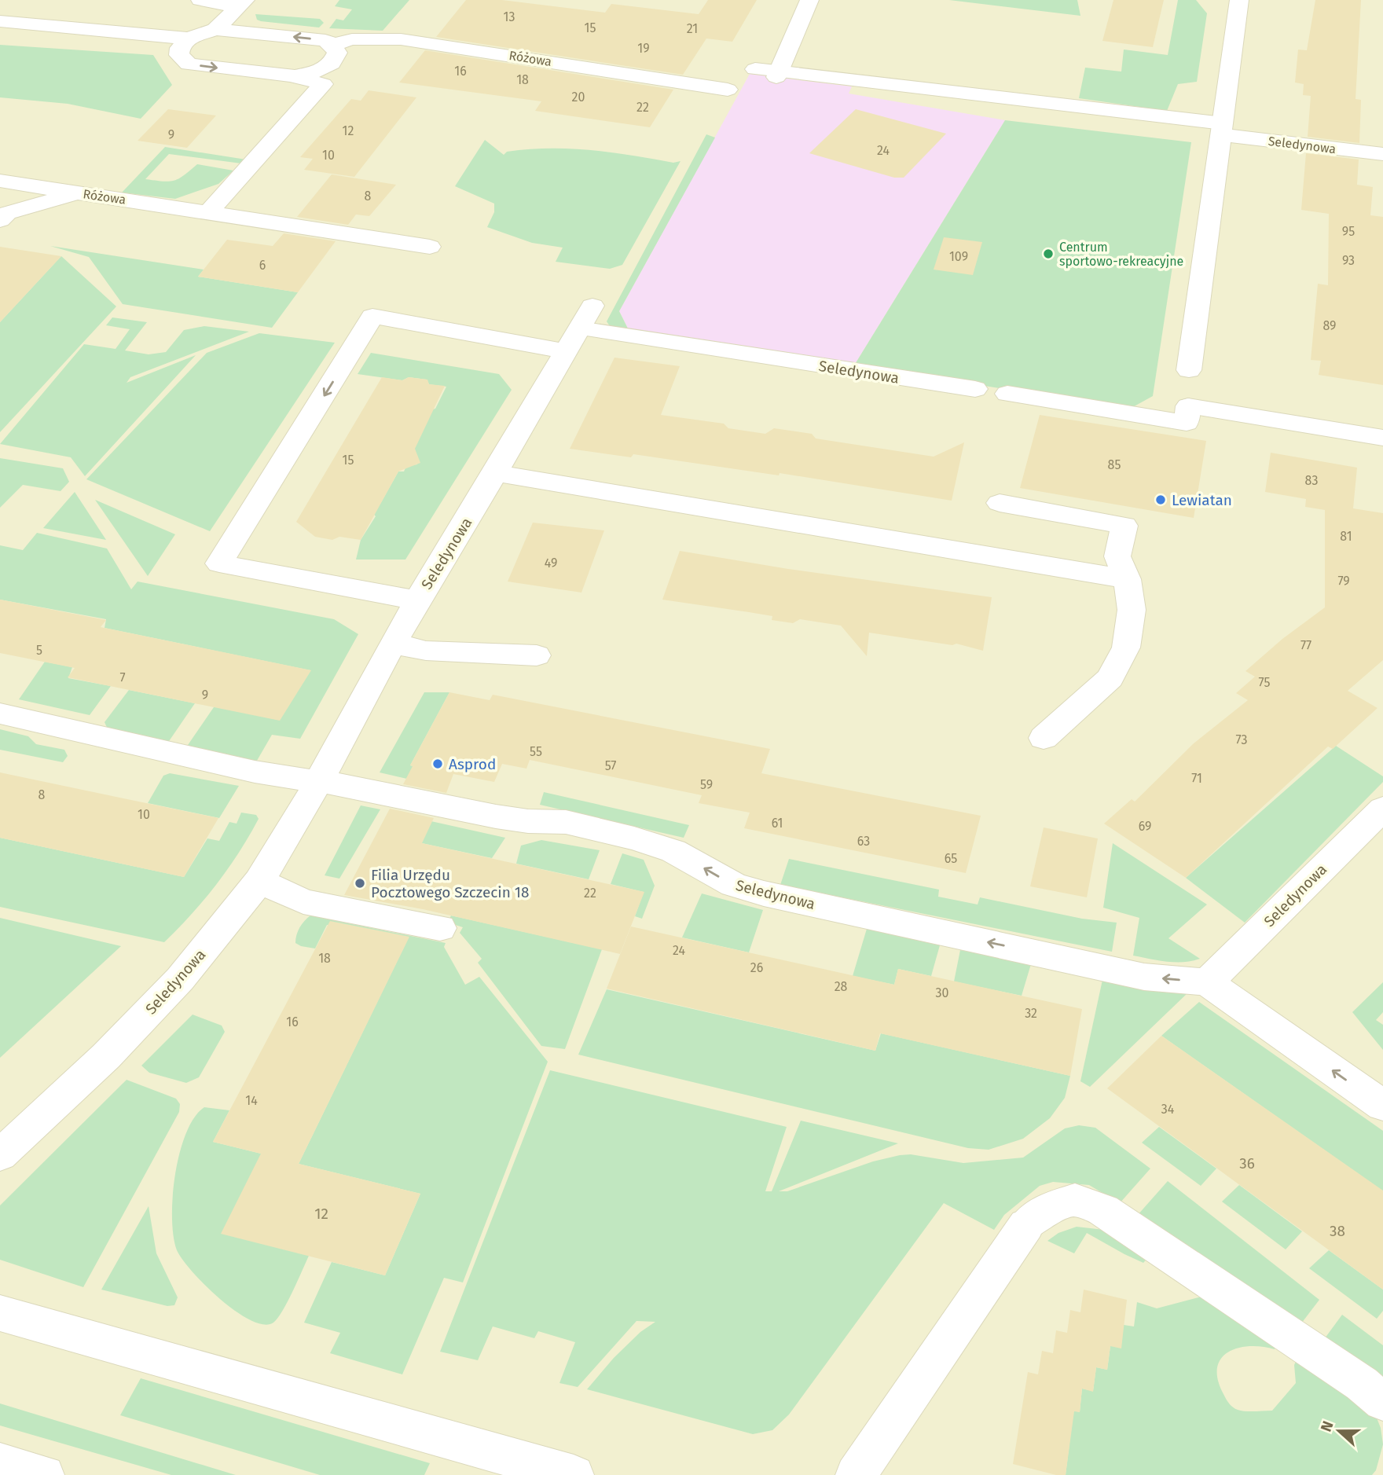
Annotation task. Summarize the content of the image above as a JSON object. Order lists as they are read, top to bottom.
{
  "streets": {
    "street": ["Różowa", "Seledynowa"]
  },
  "places": [
    "Centrum sportowo-rekreacyjne",
    "Lewiatan",
    "Asprod",
    "Filia Urzędu Pocztowego Szczecin 18"
  ],
  "house_numbers": [
    "13",
    "15",
    "21",
    "19",
    "16",
    "18",
    "20",
    "22",
    "12",
    "9",
    "24",
    "10",
    "8",
    "95",
    "109",
    "93",
    "6",
    "89",
    "15",
    "85",
    "83",
    "81",
    "49",
    "79",
    "77",
    "5",
    "7",
    "75",
    "9",
    "73",
    "55",
    "57",
    "71",
    "59",
    "8",
    "10",
    "61",
    "69",
    "63",
    "65",
    "22",
    "24",
    "18",
    "26",
    "28",
    "30",
    "32",
    "16",
    "14",
    "34",
    "36",
    "12",
    "38"
  ],
  "north": "left"
}
